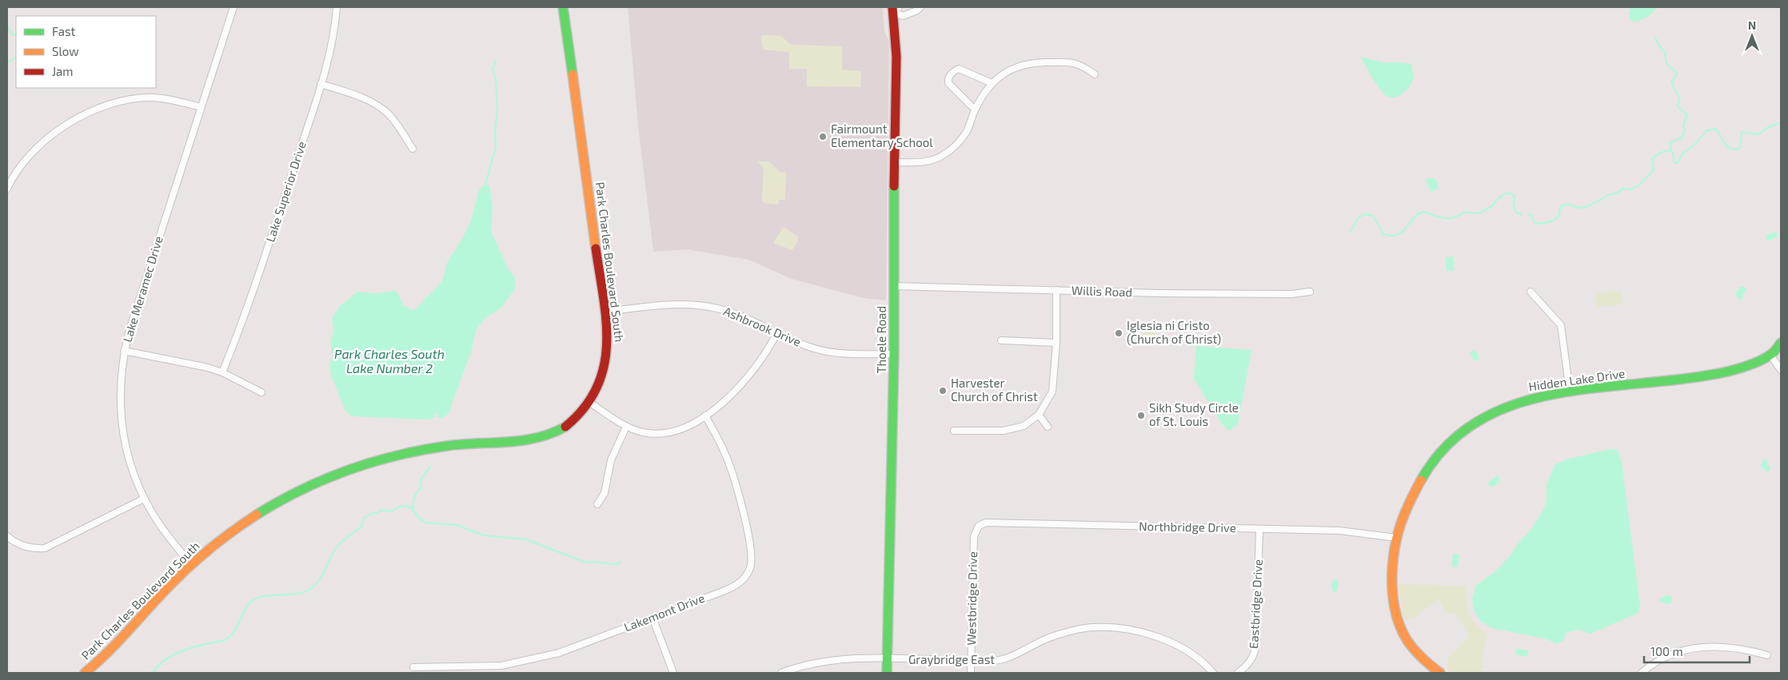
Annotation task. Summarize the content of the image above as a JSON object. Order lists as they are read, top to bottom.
{
  "streets": {
    "street": [
      "Lake Superior Drive",
      "Park Charles Boulevard South",
      "Lake Meramec Drive",
      "Willis Road",
      "Ashbrook Drive",
      "Thoele Road",
      "Hidden Lake Drive",
      "Northbridge Drive",
      "Westbridge Drive",
      "Eastbridge Drive",
      "Lakemont Drive",
      "Graybridge East"
    ]
  },
  "crossings": [
    ["Park Charles Boulevard South", "Lake Meramec Drive"],
    ["Park Charles Boulevard South", "Ashbrook Drive"],
    ["Willis Road", "Thoele Road"],
    ["Ashbrook Drive", "Thoele Road"],
    ["Thoele Road", "Graybridge East"],
    ["Hidden Lake Drive", "Northbridge Drive"],
    ["Northbridge Drive", "Westbridge Drive"],
    ["Northbridge Drive", "Eastbridge Drive"],
    ["Westbridge Drive", "Graybridge East"]
  ],
  "water": ["Park Charles South Lake Number 2"],
  "places": [
    "Fairmount Elementary School",
    "Iglesia ni Cristo (Church of Christ)",
    "Harvester Church of Christ",
    "Sikh Study Circle of St. Louis"
  ],
  "legend": ["Fast", "Slow", "Jam"],
  "scale_bar": "100 m",
  "north": "top"
}
